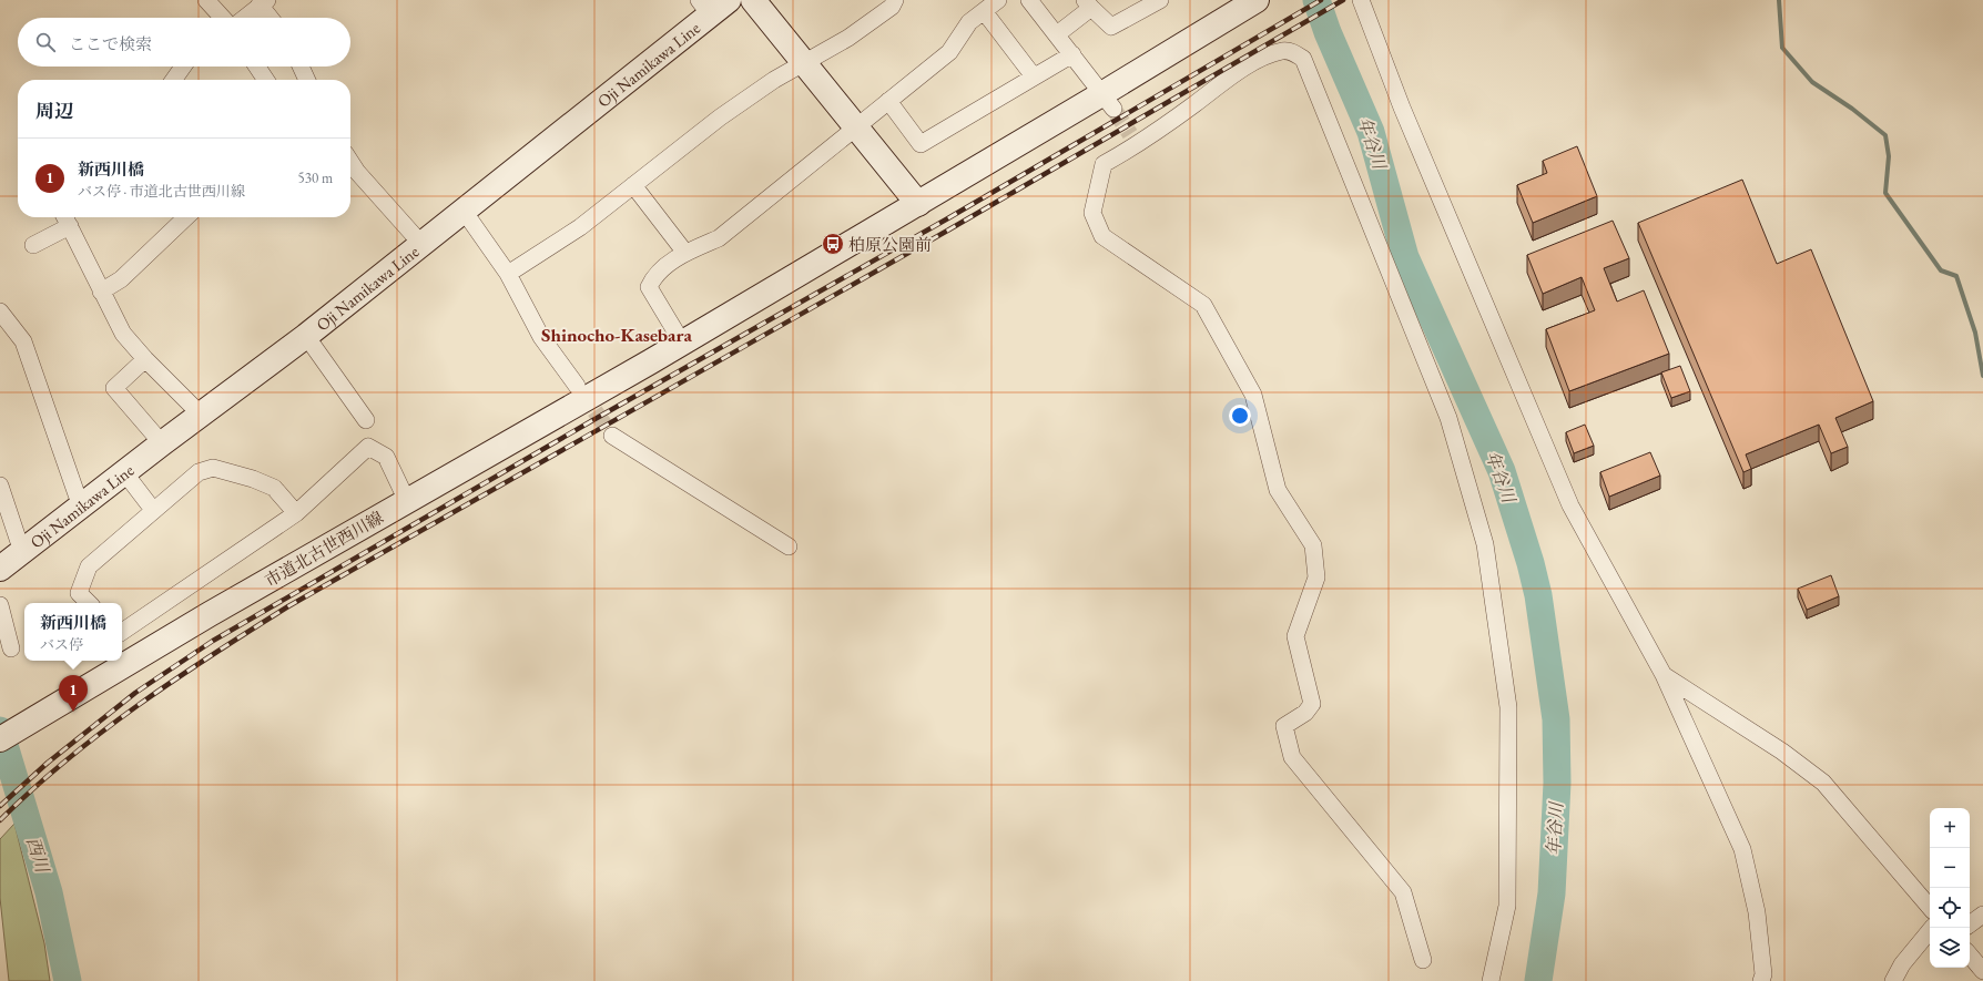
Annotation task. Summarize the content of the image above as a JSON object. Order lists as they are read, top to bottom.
{
  "streets": {
    "street": ["Oji Namikawa Line", "市道北古世西川線"]
  },
  "districts": ["Shinocho-Kasebara"],
  "water": ["年谷川", "西川"],
  "places": {
    "bus stop": ["柏原公園前"]
  },
  "page": {
    "search": "ここで検索",
    "heading": "周辺",
    "list": [
      {
        "mark": "1",
        "name": "新西川橋",
        "note": "バス停 · 市道北古世西川線",
        "value": "530 m"
      }
    ],
    "popup": ["新西川橋", "バス停"],
    "pins": "1",
    "map_buttons": ["+", "−"]
  }
}
